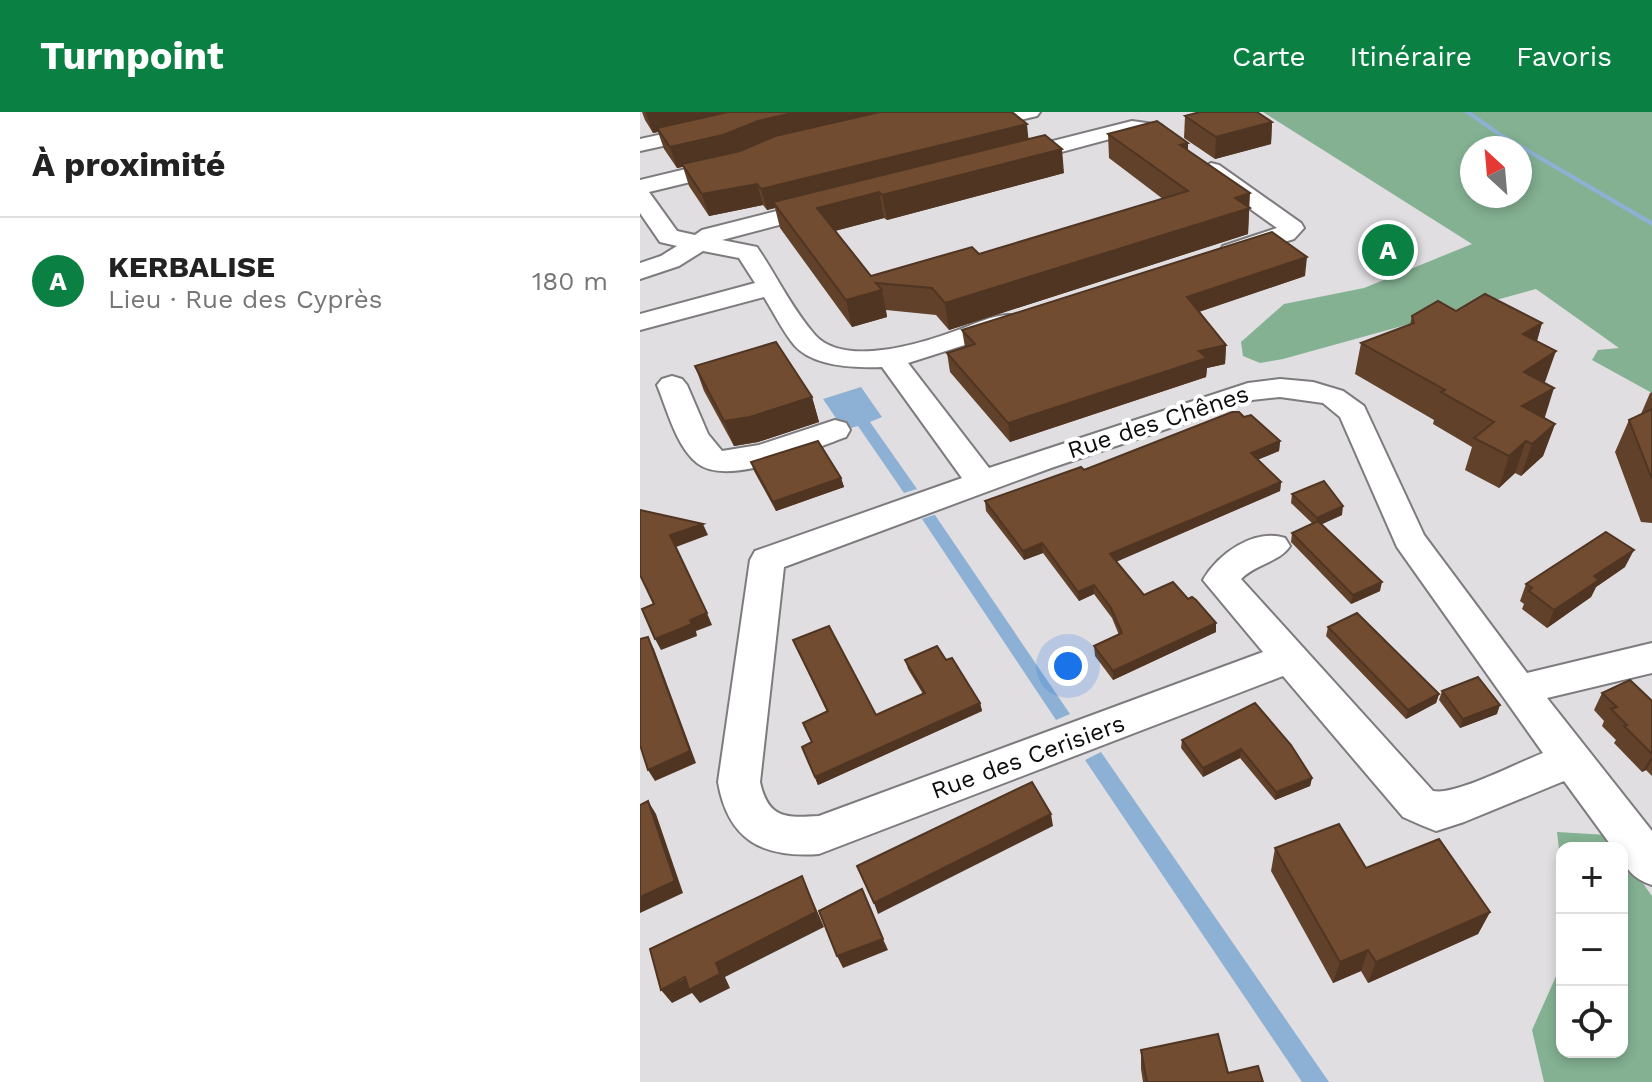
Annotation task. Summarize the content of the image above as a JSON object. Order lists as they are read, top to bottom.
{
  "streets": {
    "street": ["Rue des Chênes", "Rue des Cerisiers"]
  },
  "crossings": [
    ["Rue des Chênes", "Rue des Cerisiers"]
  ],
  "north": "top left",
  "page": {
    "header": "Turnpoint",
    "nav": ["Carte", "Itinéraire", "Favoris"],
    "heading": "À proximité",
    "list": [
      {
        "mark": "A",
        "name": "KERBALISE",
        "note": "Lieu · Rue des Cyprès",
        "value": "180 m"
      }
    ],
    "pins": "A",
    "map_buttons": ["+", "−"]
  }
}
